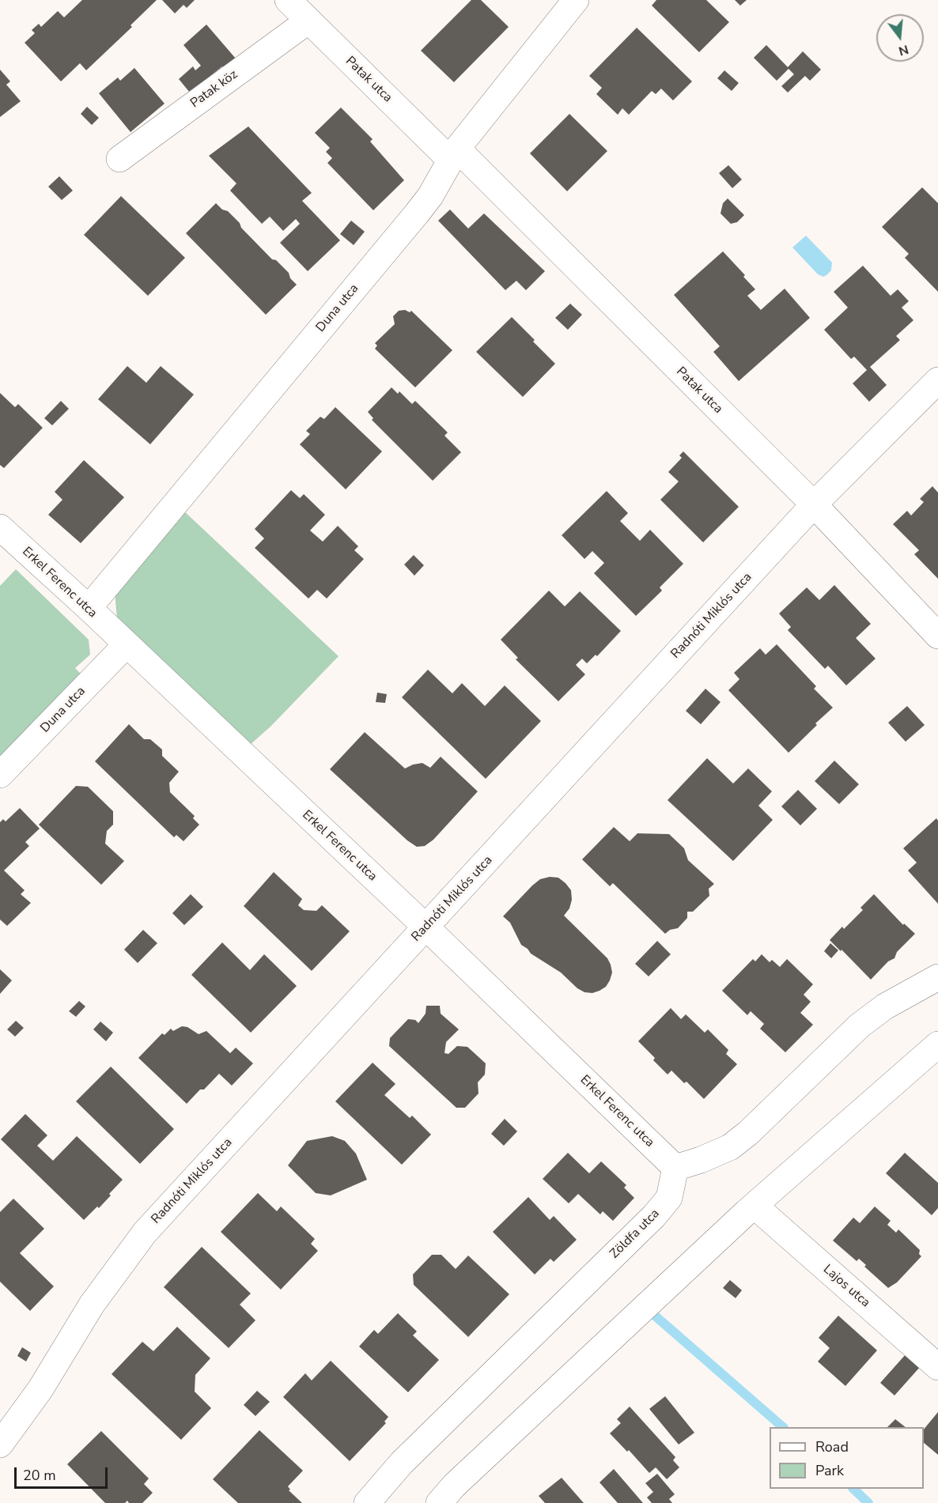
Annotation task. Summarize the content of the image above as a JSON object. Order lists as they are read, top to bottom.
{
  "streets": {
    "street": [
      "Patak utca",
      "Patak köz",
      "Duna utca",
      "Erkel Ferenc utca",
      "Radnóti Miklós utca",
      "Zöldfa utca",
      "Lajos utca"
    ]
  },
  "crossings": [
    ["Patak utca", "Patak köz"],
    ["Patak utca", "Duna utca"],
    ["Patak utca", "Radnóti Miklós utca"],
    ["Duna utca", "Erkel Ferenc utca"],
    ["Erkel Ferenc utca", "Radnóti Miklós utca"],
    ["Erkel Ferenc utca", "Zöldfa utca"]
  ],
  "legend": ["Road", "Park"],
  "scale_bar": "20 m",
  "north": "bottom"
}
